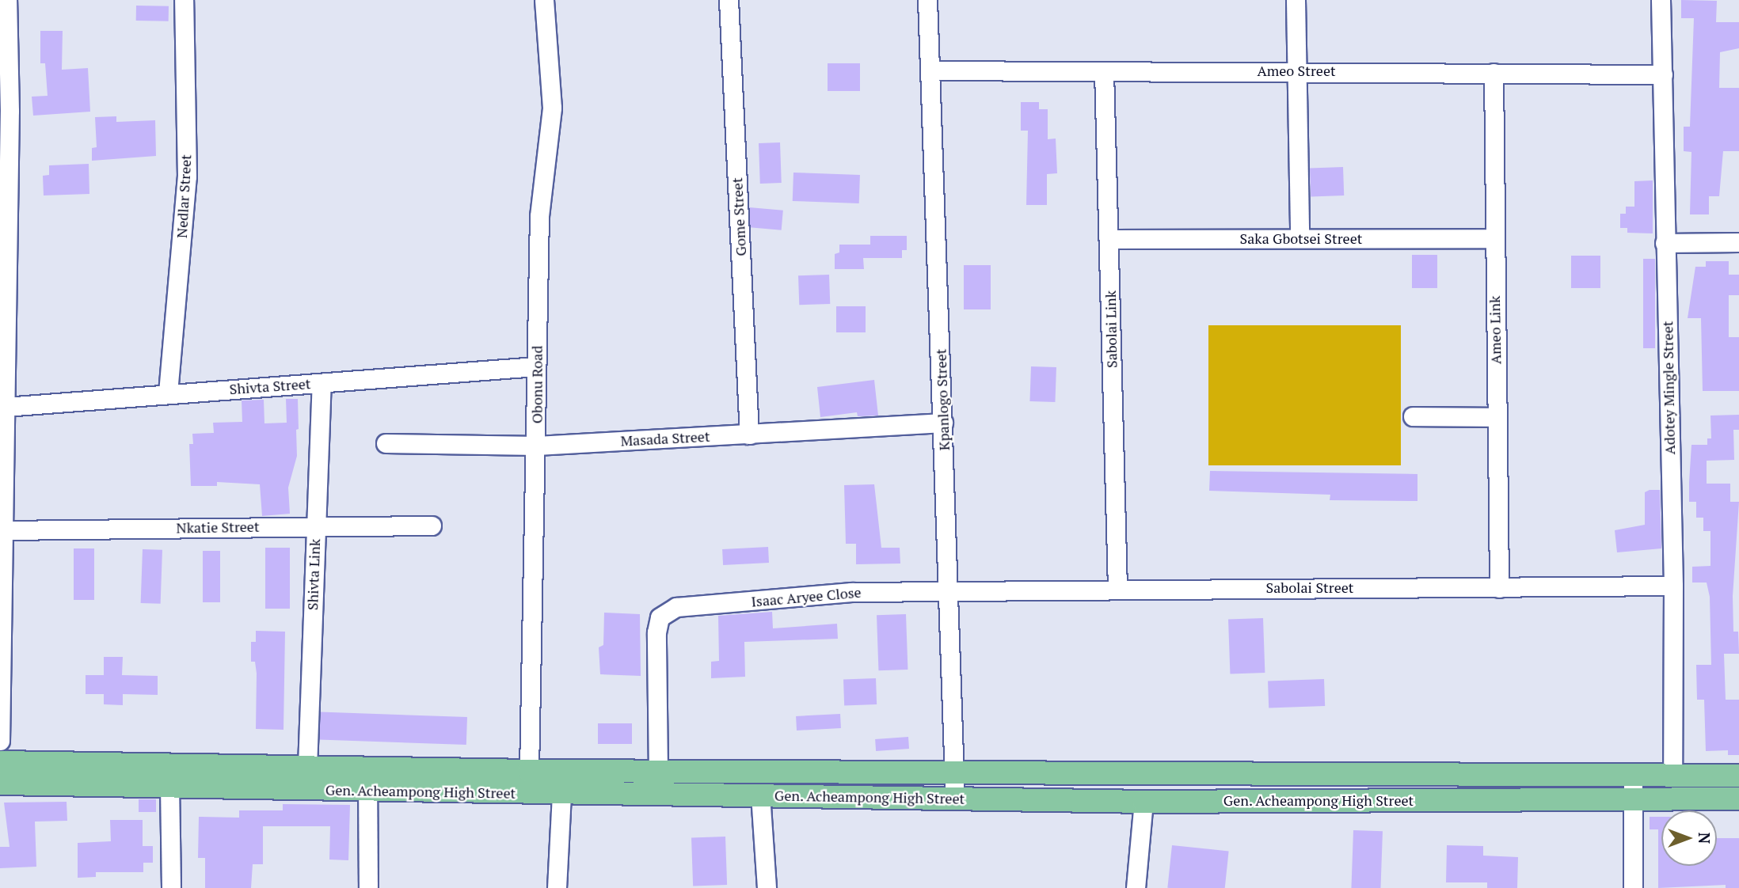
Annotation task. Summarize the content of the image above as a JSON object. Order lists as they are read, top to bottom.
{
  "streets": {
    "main road": ["Gen. Acheampong High Street"],
    "street": [
      "Ameo Street",
      "Nedlar Street",
      "Gome Street",
      "Saka Gbotsei Street",
      "Sabolai Link",
      "Ameo Link",
      "Obonu Road",
      "Shivta Street",
      "Adotey Mingle Street",
      "Kpanlogo Street",
      "Masada Street",
      "Nkatie Street",
      "Shivta Link",
      "Sabolai Street",
      "Isaac Aryee Close"
    ]
  },
  "crossings": [
    ["Ameo Street", "Sabolai Link"],
    ["Ameo Street", "Ameo Link"],
    ["Ameo Street", "Adotey Mingle Street"],
    ["Ameo Street", "Kpanlogo Street"],
    ["Nedlar Street", "Shivta Street"],
    ["Gome Street", "Masada Street"],
    ["Saka Gbotsei Street", "Sabolai Link"],
    ["Saka Gbotsei Street", "Ameo Link"],
    ["Sabolai Link", "Sabolai Street"],
    ["Ameo Link", "Sabolai Street"],
    ["Obonu Road", "Shivta Street"],
    ["Obonu Road", "Masada Street"],
    ["Obonu Road", "Gen. Acheampong High Street"],
    ["Shivta Street", "Shivta Link"],
    ["Adotey Mingle Street", "Sabolai Street"],
    ["Adotey Mingle Street", "Gen. Acheampong High Street"],
    ["Kpanlogo Street", "Masada Street"],
    ["Kpanlogo Street", "Sabolai Street"],
    ["Kpanlogo Street", "Isaac Aryee Close"],
    ["Kpanlogo Street", "Gen. Acheampong High Street"],
    ["Nkatie Street", "Shivta Link"],
    ["Shivta Link", "Gen. Acheampong High Street"],
    ["Sabolai Street", "Isaac Aryee Close"],
    ["Isaac Aryee Close", "Gen. Acheampong High Street"]
  ],
  "north": "right"
}
